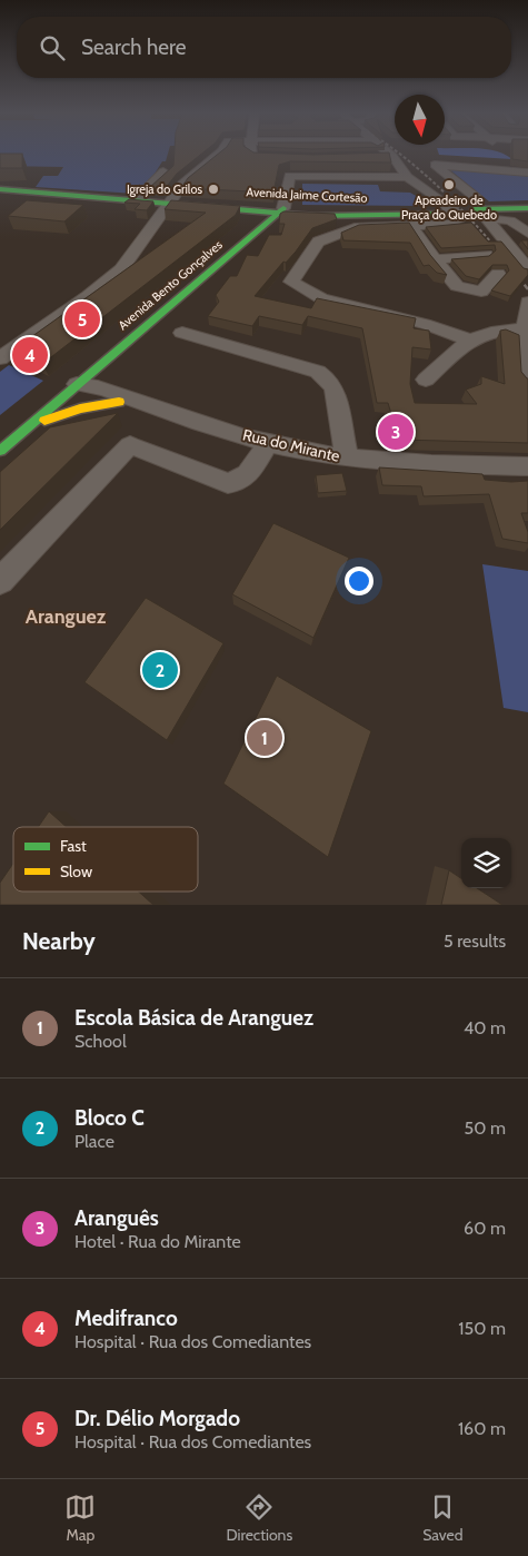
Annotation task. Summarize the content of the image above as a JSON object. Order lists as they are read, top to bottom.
{
  "streets": {
    "main road": ["Avenida Jaime Cortesão", "Avenida Bento Gonçalves"],
    "street": ["Rua do Mirante"]
  },
  "crossings": [
    ["Avenida Jaime Cortesão", "Avenida Bento Gonçalves"],
    ["Avenida Bento Gonçalves", "Rua do Mirante"]
  ],
  "districts": ["Aranguez"],
  "places": ["Apeadeiro de Praça do Quebedo", "Igreja do Grilos"],
  "legend": ["Fast", "Slow"],
  "north": "bottom",
  "page": {
    "search": "Search here",
    "pins": [
      "5",
      "4",
      "3",
      "2",
      "1"
    ],
    "heading": ["Nearby", "5 results"],
    "list": [
      {
        "mark": "1",
        "name": "Escola Básica de Aranguez",
        "note": "School",
        "value": "40 m"
      },
      {
        "mark": "2",
        "name": "Bloco C",
        "note": "Place",
        "value": "50 m"
      },
      {
        "mark": "3",
        "name": "Aranguês",
        "note": "Hotel · Rua do Mirante",
        "value": "60 m"
      },
      {
        "mark": "4",
        "name": "Medifranco",
        "note": "Hospital · Rua dos Comediantes",
        "value": "150 m"
      },
      {
        "mark": "5",
        "name": "Dr. Délio Morgado",
        "note": "Hospital · Rua dos Comediantes",
        "value": "160 m"
      }
    ],
    "nav": ["Map", "Directions", "Saved"]
  }
}
